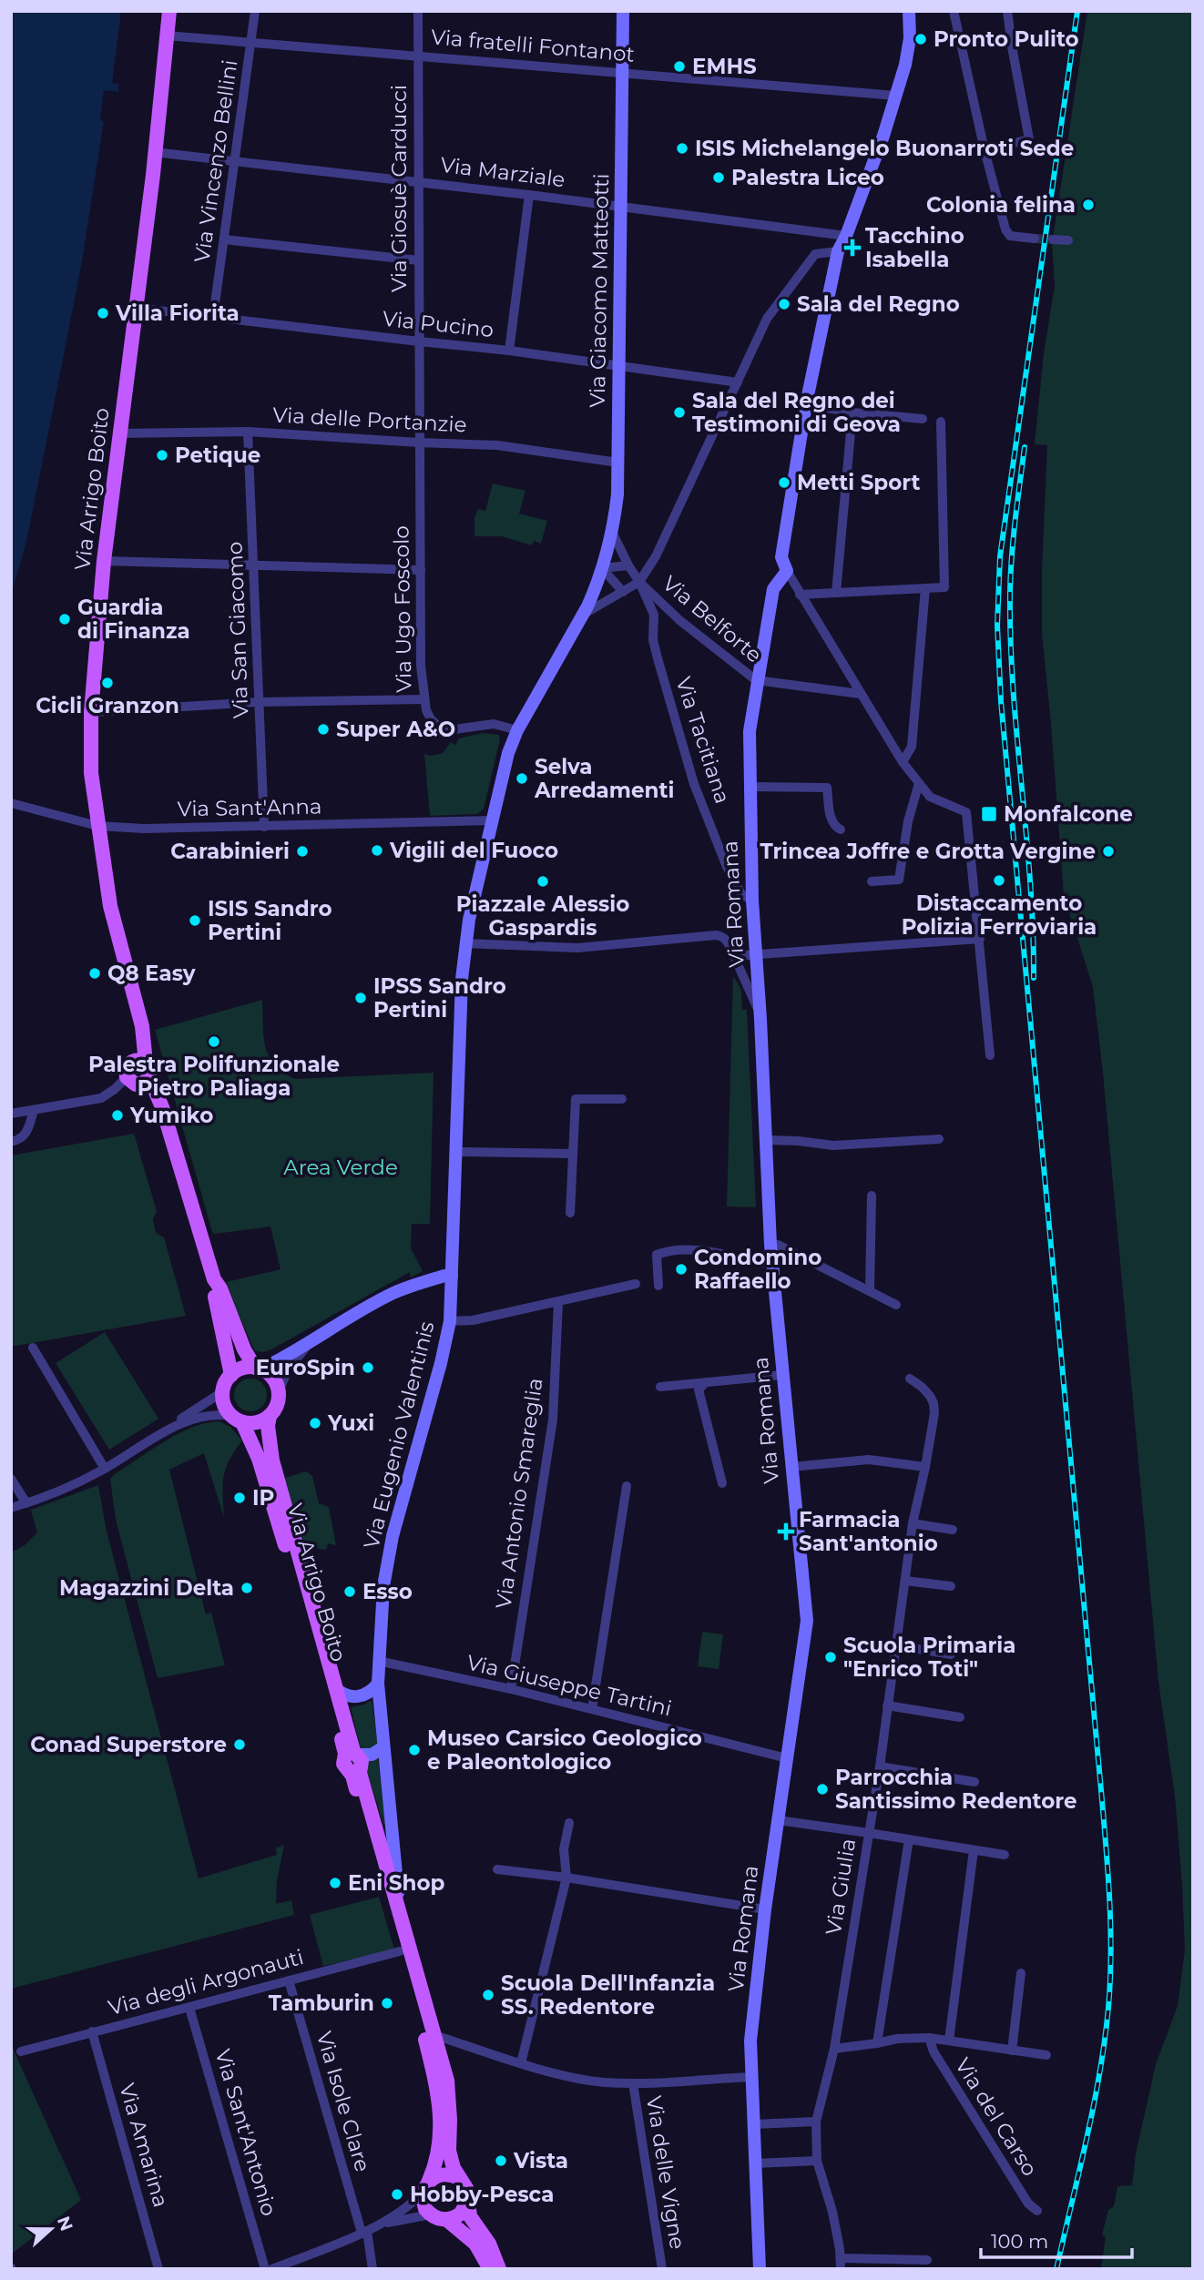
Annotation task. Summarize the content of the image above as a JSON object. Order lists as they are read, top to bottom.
{
  "streets": {
    "main road": ["Via Arrigo Boito", "Via Eugenio Valentinis"],
    "street": [
      "Via fratelli Fontanot",
      "Via Vincenzo Bellini",
      "Via Marziale",
      "Via Giosuè Carducci",
      "Via Giacomo Matteotti",
      "Via Pucino",
      "Via delle Portanzie",
      "Via Ugo Foscolo",
      "Via Belforte",
      "Via San Giacomo",
      "Via Tacitiana",
      "Via Sant'Anna",
      "Via Romana",
      "Via Antonio Smareglia",
      "Via Giuseppe Tartini",
      "Via Giulia",
      "Via degli Argonauti",
      "Via Isole Clare",
      "Via del Carso",
      "Via Sant'Antonio",
      "Via Amarina",
      "Via delle Vigne"
    ]
  },
  "crossings": [
    ["Via fratelli Fontanot", "Via Vincenzo Bellini"],
    ["Via fratelli Fontanot", "Via Giosuè Carducci"],
    ["Via fratelli Fontanot", "Via Giacomo Matteotti"],
    ["Via fratelli Fontanot", "Via Arrigo Boito"],
    ["Via Vincenzo Bellini", "Via Marziale"],
    ["Via Vincenzo Bellini", "Via Pucino"],
    ["Via Marziale", "Via Giosuè Carducci"],
    ["Via Marziale", "Via Giacomo Matteotti"],
    ["Via Marziale", "Via Arrigo Boito"],
    ["Via Giosuè Carducci", "Via Pucino"],
    ["Via Giosuè Carducci", "Via delle Portanzie"],
    ["Via Giosuè Carducci", "Via Ugo Foscolo"],
    ["Via Giacomo Matteotti", "Via Pucino"],
    ["Via Giacomo Matteotti", "Via delle Portanzie"],
    ["Via Giacomo Matteotti", "Via Belforte"],
    ["Via Giacomo Matteotti", "Via Eugenio Valentinis"],
    ["Via Pucino", "Via Arrigo Boito"],
    ["Via delle Portanzie", "Via Arrigo Boito"],
    ["Via delle Portanzie", "Via Ugo Foscolo"],
    ["Via delle Portanzie", "Via San Giacomo"],
    ["Via Arrigo Boito", "Via Sant'Anna"],
    ["Via Arrigo Boito", "Via Eugenio Valentinis"],
    ["Via Ugo Foscolo", "Via Eugenio Valentinis"],
    ["Via Belforte", "Via Tacitiana"],
    ["Via Belforte", "Via Romana"],
    ["Via San Giacomo", "Via Sant'Anna"],
    ["Via Tacitiana", "Via Romana"],
    ["Via Sant'Anna", "Via Eugenio Valentinis"],
    ["Via Romana", "Via Giuseppe Tartini"],
    ["Via Eugenio Valentinis", "Via Giuseppe Tartini"],
    ["Via Eugenio Valentinis", "Via degli Argonauti"],
    ["Via Antonio Smareglia", "Via Giuseppe Tartini"],
    ["Via degli Argonauti", "Via Isole Clare"],
    ["Via degli Argonauti", "Via Sant'Antonio"],
    ["Via degli Argonauti", "Via Amarina"]
  ],
  "parks": ["Area Verde"],
  "places": {
    "other": [
      "Pronto Pulito",
      "EMHS",
      "ISIS Michelangelo Buonarroti Sede",
      "Palestra Liceo",
      "Colonia felina",
      "Sala del Regno",
      "Villa Fiorita",
      "Sala del Regno dei Testimoni di Geova",
      "Petique",
      "Metti Sport",
      "Guardia di Finanza",
      "Cicli Granzon",
      "Super A&O",
      "Selva Arredamenti",
      "Vigili del Fuoco",
      "Carabinieri",
      "Trincea Joffre e Grotta Vergine",
      "Distaccamento Polizia Ferroviaria",
      "Piazzale Alessio Gaspardis",
      "ISIS Sandro Pertini",
      "Q8 Easy",
      "IPSS Sandro Pertini",
      "Palestra Polifunzionale Pietro Paliaga",
      "Yumiko",
      "Condomino Raffaello",
      "EuroSpin",
      "Yuxi",
      "IP",
      "Magazzini Delta",
      "Esso",
      "Scuola Primaria \"Enrico Toti\"",
      "Conad Superstore",
      "Museo Carsico Geologico e Paleontologico",
      "Parrocchia Santissimo Redentore",
      "Eni Shop",
      "Scuola Dell'Infanzia SS. Redentore",
      "Tamburin",
      "Vista",
      "Hobby-Pesca"
    ],
    "health": ["Tacchino Isabella", "Farmacia Sant'antonio"],
    "transit": ["Monfalcone"]
  },
  "scale_bar": "100 m",
  "north": "right"
}
